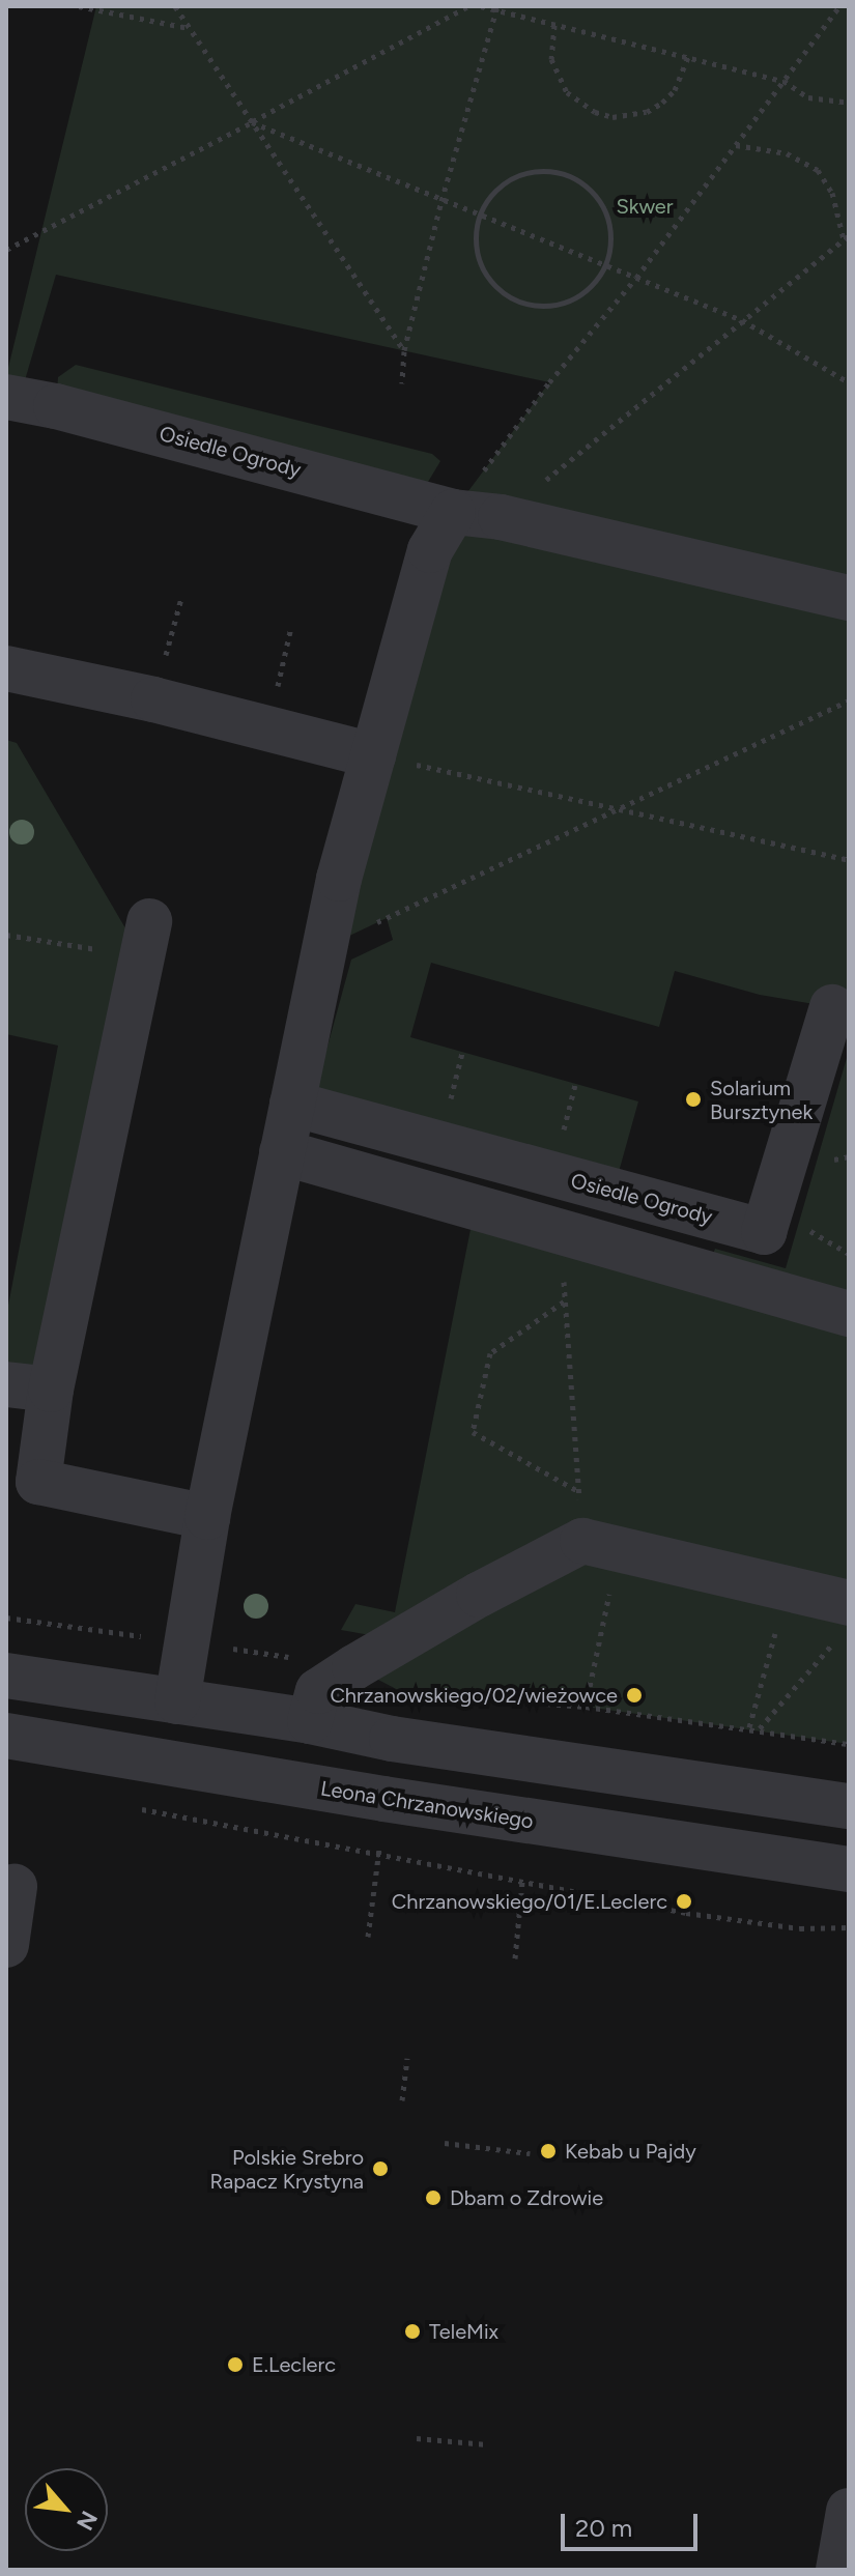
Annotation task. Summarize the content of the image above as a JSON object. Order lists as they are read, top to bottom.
{
  "streets": {
    "street": ["Osiedle Ogrody", "Leona Chrzanowskiego"]
  },
  "parks": ["Skwer"],
  "places": [
    "Solarium Bursztynek",
    "Chrzanowskiego/02/wieżowce",
    "Chrzanowskiego/01/E.Leclerc",
    "Kebab u Pajdy",
    "Polskie Srebro Rapacz Krystyna",
    "Dbam o Zdrowie",
    "TeleMix",
    "E.Leclerc"
  ],
  "scale_bar": "20 m",
  "north": "bottom right"
}
